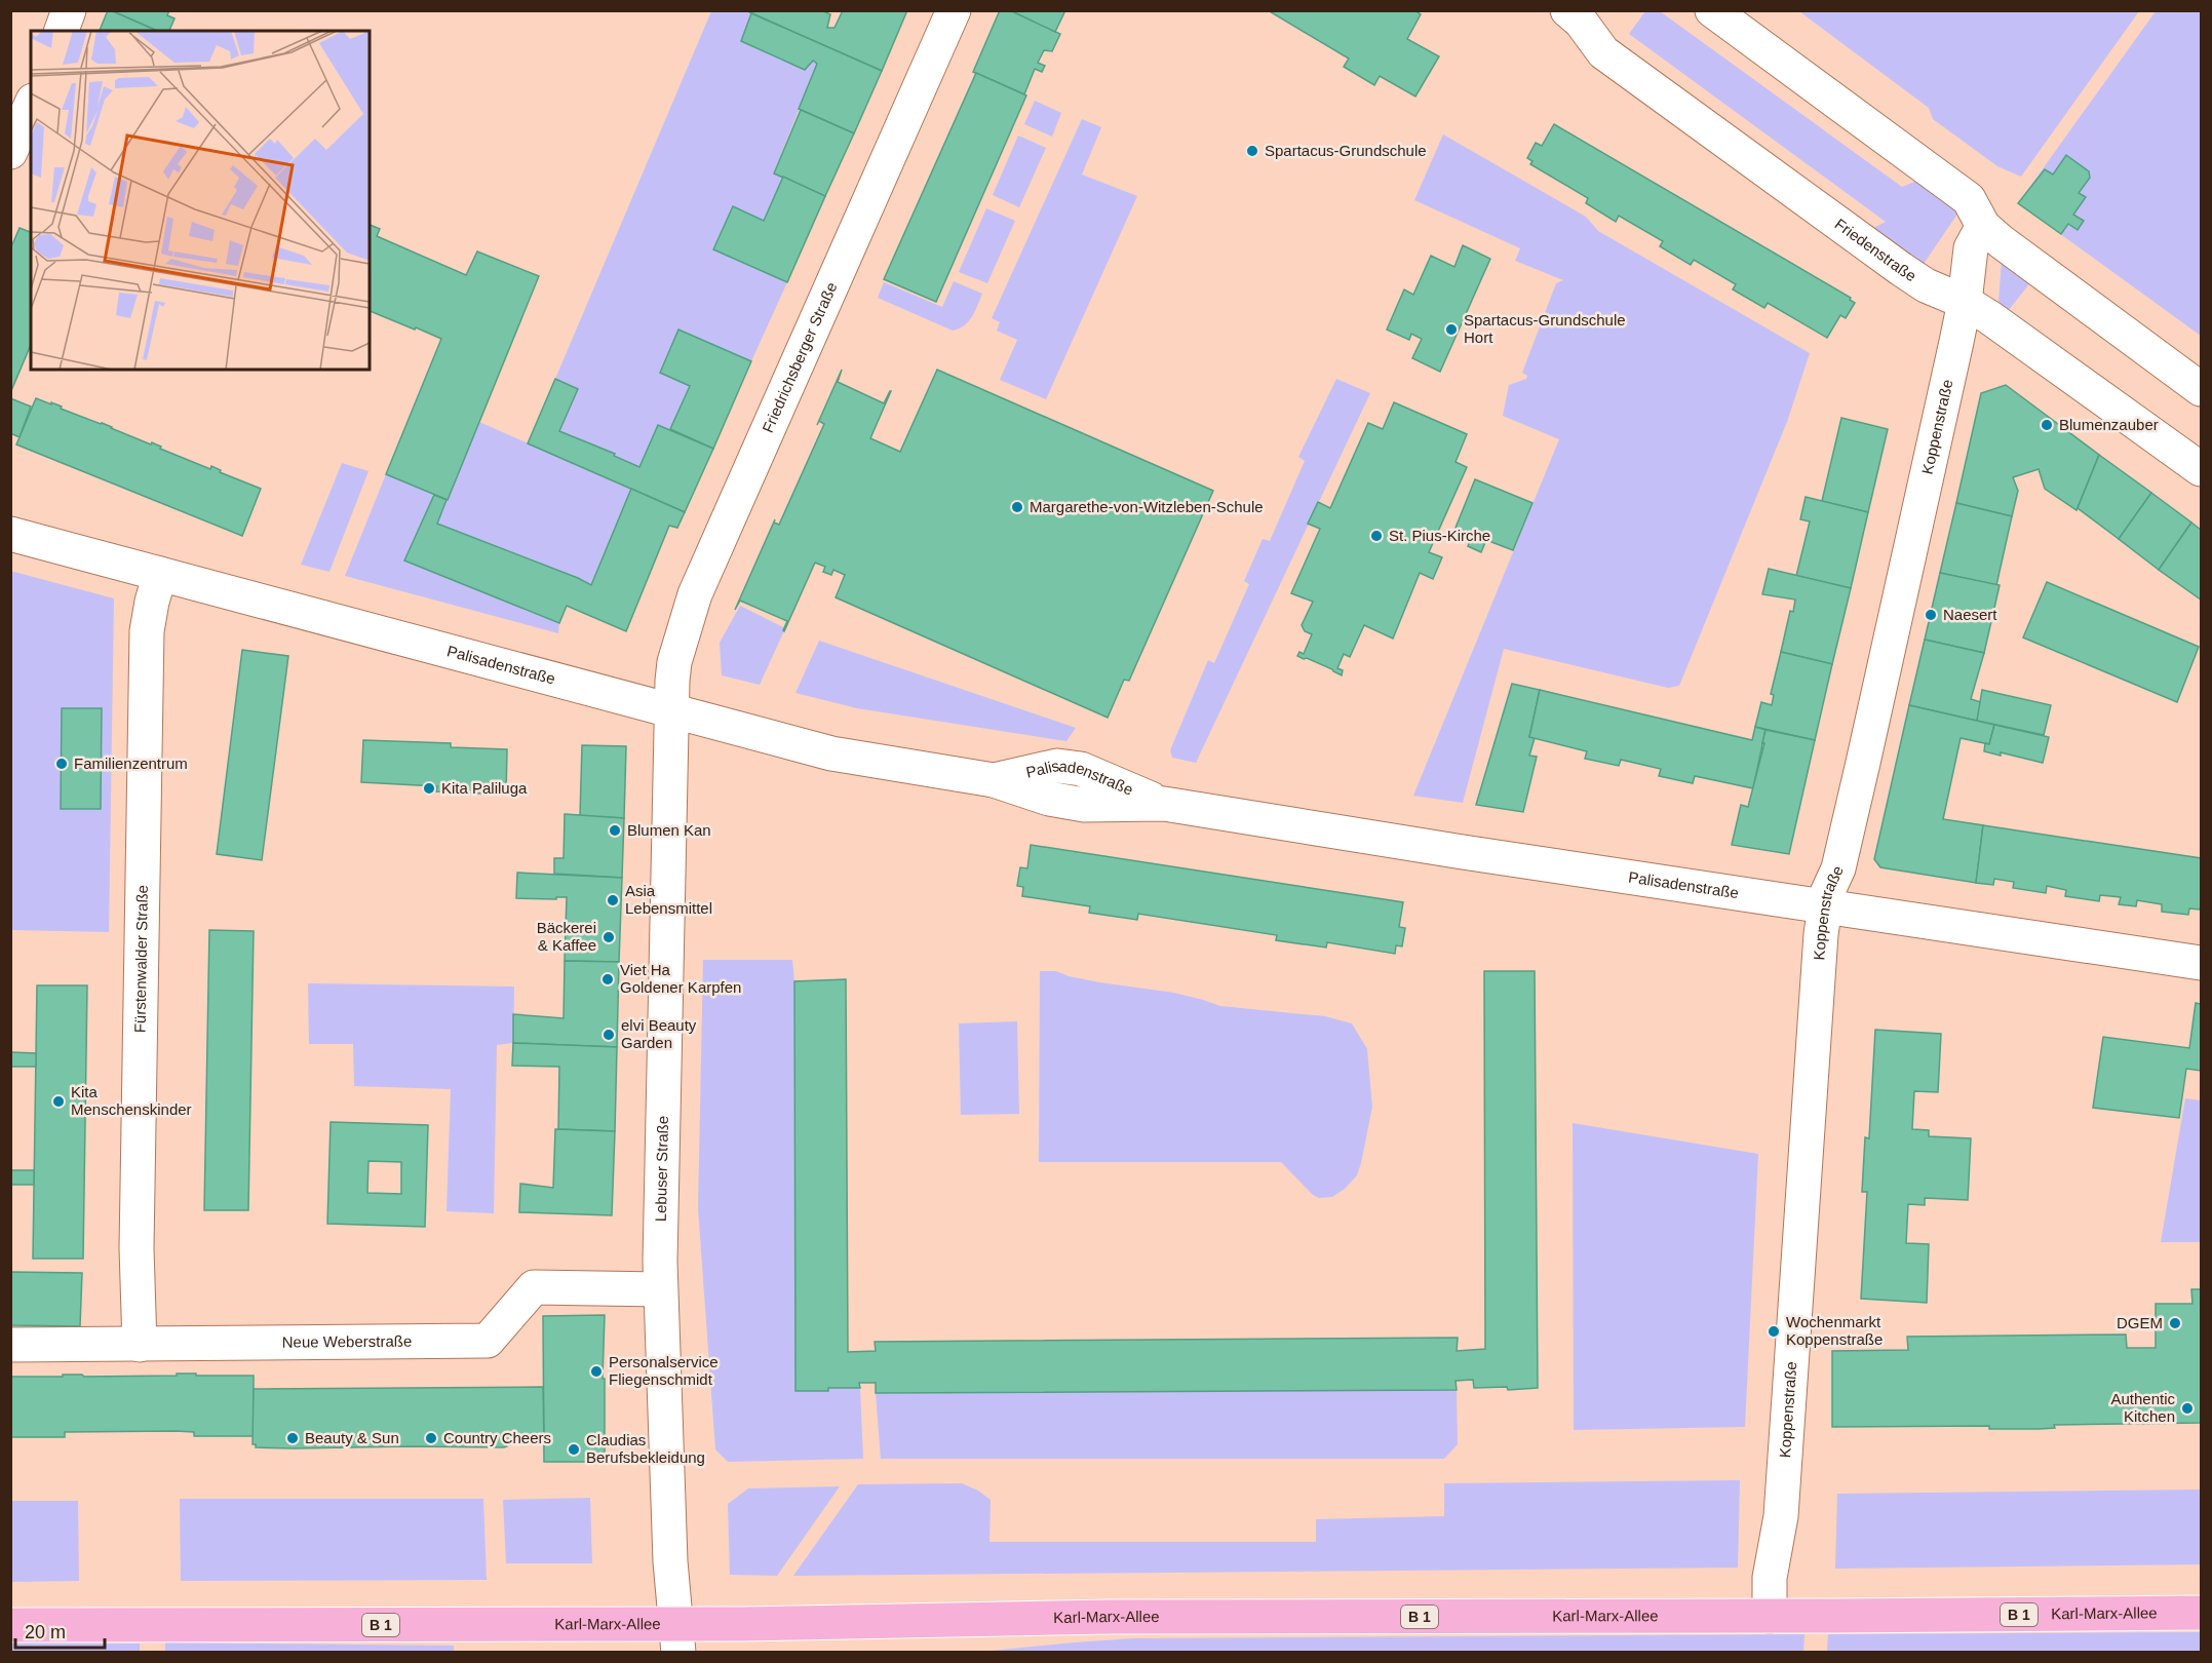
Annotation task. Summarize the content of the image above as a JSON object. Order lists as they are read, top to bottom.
{
  "streets": {
    "main road": ["Karl-Marx-Allee", "B 1"],
    "street": [
      "Friedenstraße",
      "Friedrichsberger Straße",
      "Koppenstraße",
      "Palisadenstraße",
      "Fürstenwalder Straße",
      "Lebuser Straße",
      "Neue Weberstraße"
    ]
  },
  "crossings": [
    ["Friedenstraße", "Koppenstraße"],
    ["Friedrichsberger Straße", "Palisadenstraße"],
    ["Friedrichsberger Straße", "Lebuser Straße"],
    ["Koppenstraße", "Palisadenstraße"],
    ["Koppenstraße", "Karl-Marx-Allee"],
    ["Palisadenstraße", "Fürstenwalder Straße"],
    ["Palisadenstraße", "Lebuser Straße"],
    ["Fürstenwalder Straße", "Neue Weberstraße"],
    ["Lebuser Straße", "Neue Weberstraße"],
    ["Lebuser Straße", "Karl-Marx-Allee"]
  ],
  "places": [
    "Spartacus-Grundschule",
    "Spartacus-Grundschule Hort",
    "Blumenzauber",
    "Margarethe-von-Witzleben-Schule",
    "St. Pius-Kirche",
    "Naesert",
    "Familienzentrum",
    "Kita Paliluga",
    "Blumen Kan",
    "Asia Lebensmittel",
    "Bäckerei & Kaffee",
    "Viet Ha Goldener Karpfen",
    "elvi Beauty Garden",
    "Kita Menschenskinder",
    "DGEM",
    "Wochenmarkt Koppenstraße",
    "Personalservice Fliegenschmidt",
    "Authentic Kitchen",
    "Beauty & Sun",
    "Country Cheers",
    "Claudias Berufsbekleidung"
  ],
  "scale_bar": "20 m"
}
